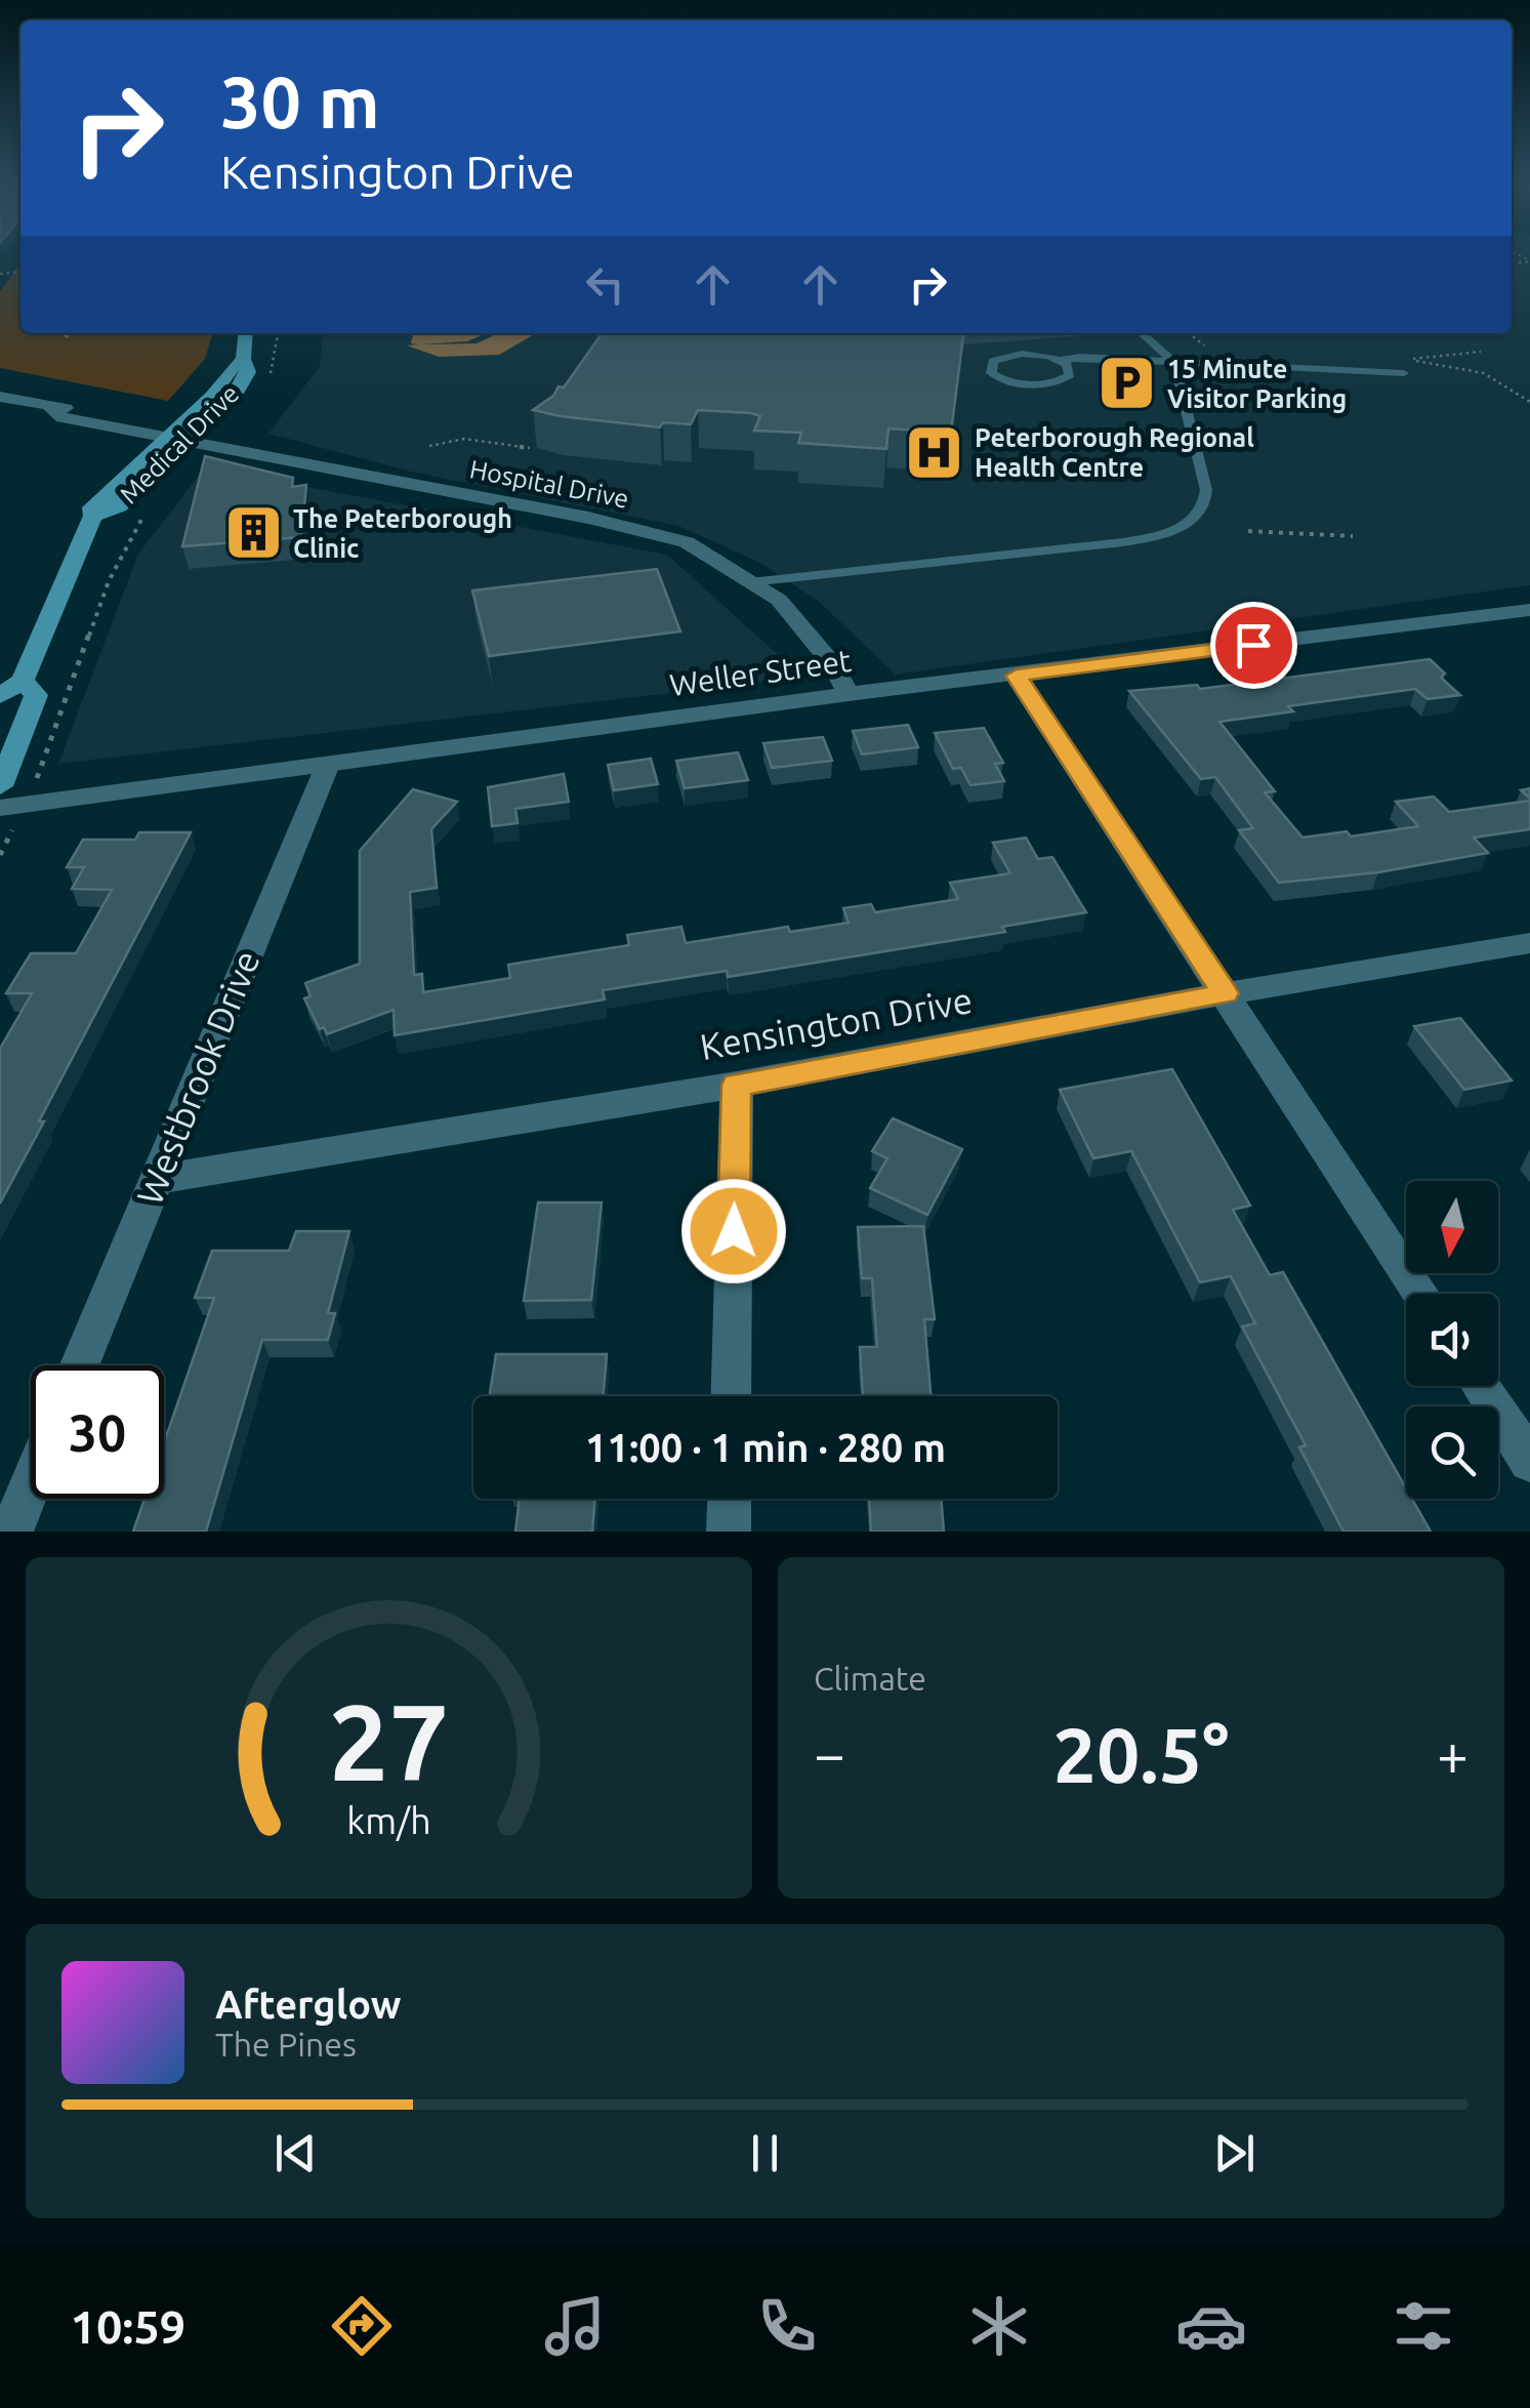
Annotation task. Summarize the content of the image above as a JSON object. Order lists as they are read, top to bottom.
{
  "streets": {
    "main road": ["Medical Drive"],
    "street": [
      "Hospital Drive",
      "Weller Street",
      "Kensington Drive",
      "Westbrook Drive"
    ]
  },
  "crossings": [
    ["Medical Drive", "Hospital Drive"],
    ["Hospital Drive", "Weller Street"],
    ["Weller Street", "Westbrook Drive"],
    ["Kensington Drive", "Westbrook Drive"]
  ],
  "places": {
    "parking": ["15 Minute Visitor Parking"],
    "hospital": ["Peterborough Regional Health Centre"],
    "building": ["The Peterborough Clinic"]
  },
  "north": "bottom",
  "page": {
    "turn": ["30 m", "Kensington Drive"],
    "limit": "30",
    "trip": "11:00 · 1 min · 280 m",
    "tile": "Climate",
    "heat": ["−", "20.5°", "+"],
    "song": ["Afterglow", "The Pines"],
    "tabs": "10:59",
    "gauge": ["27", "km/h"]
  }
}
